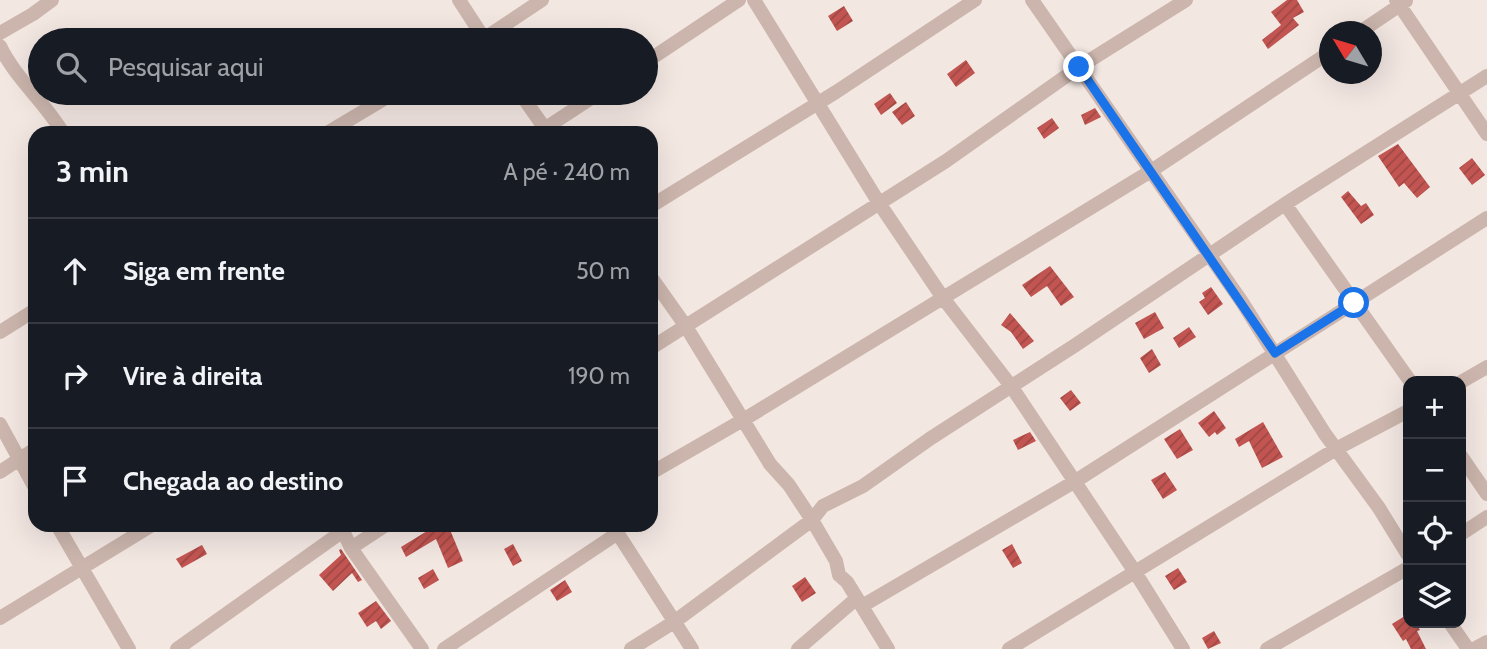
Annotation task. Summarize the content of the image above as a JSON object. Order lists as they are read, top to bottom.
{
  "north": "top left",
  "page": {
    "search": "Pesquisar aqui",
    "heading": ["3 min", "A pé · 240 m"],
    "list": [
      ["Siga em frente", "50 m"],
      ["Vire à direita", "190 m"],
      "Chegada ao destino"
    ],
    "map_buttons": ["+", "−"]
  }
}
